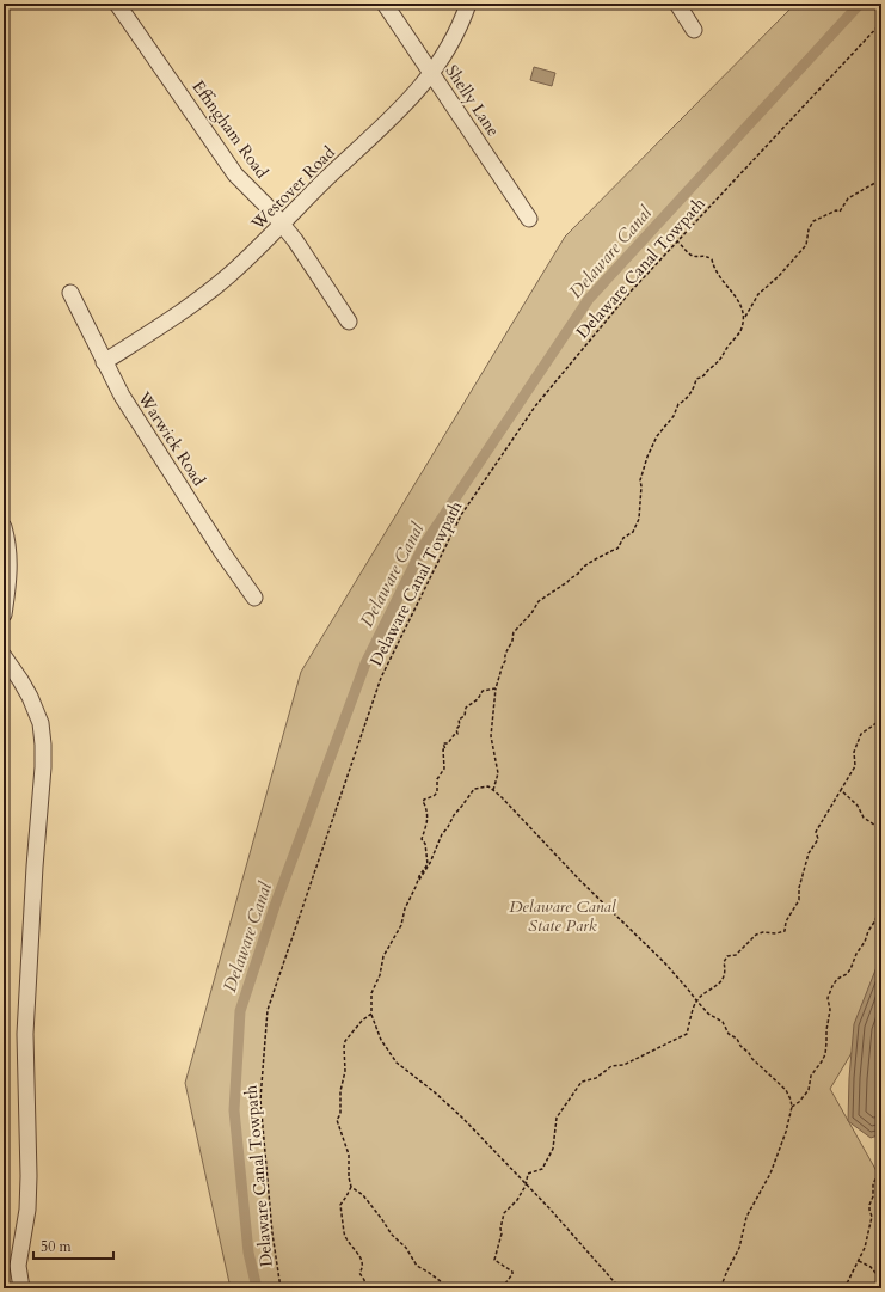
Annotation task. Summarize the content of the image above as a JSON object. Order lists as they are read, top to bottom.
{
  "streets": {
    "street": [
      "Shelly Lane",
      "Effingham Road",
      "Westover Road",
      "Warwick Road"
    ],
    "path": ["Delaware Canal Towpath"]
  },
  "crossings": [
    ["Shelly Lane", "Westover Road"],
    ["Effingham Road", "Westover Road"],
    ["Westover Road", "Warwick Road"]
  ],
  "water": ["Delaware Canal"],
  "parks": ["Delaware Canal State Park"],
  "scale_bar": "50 m"
}
